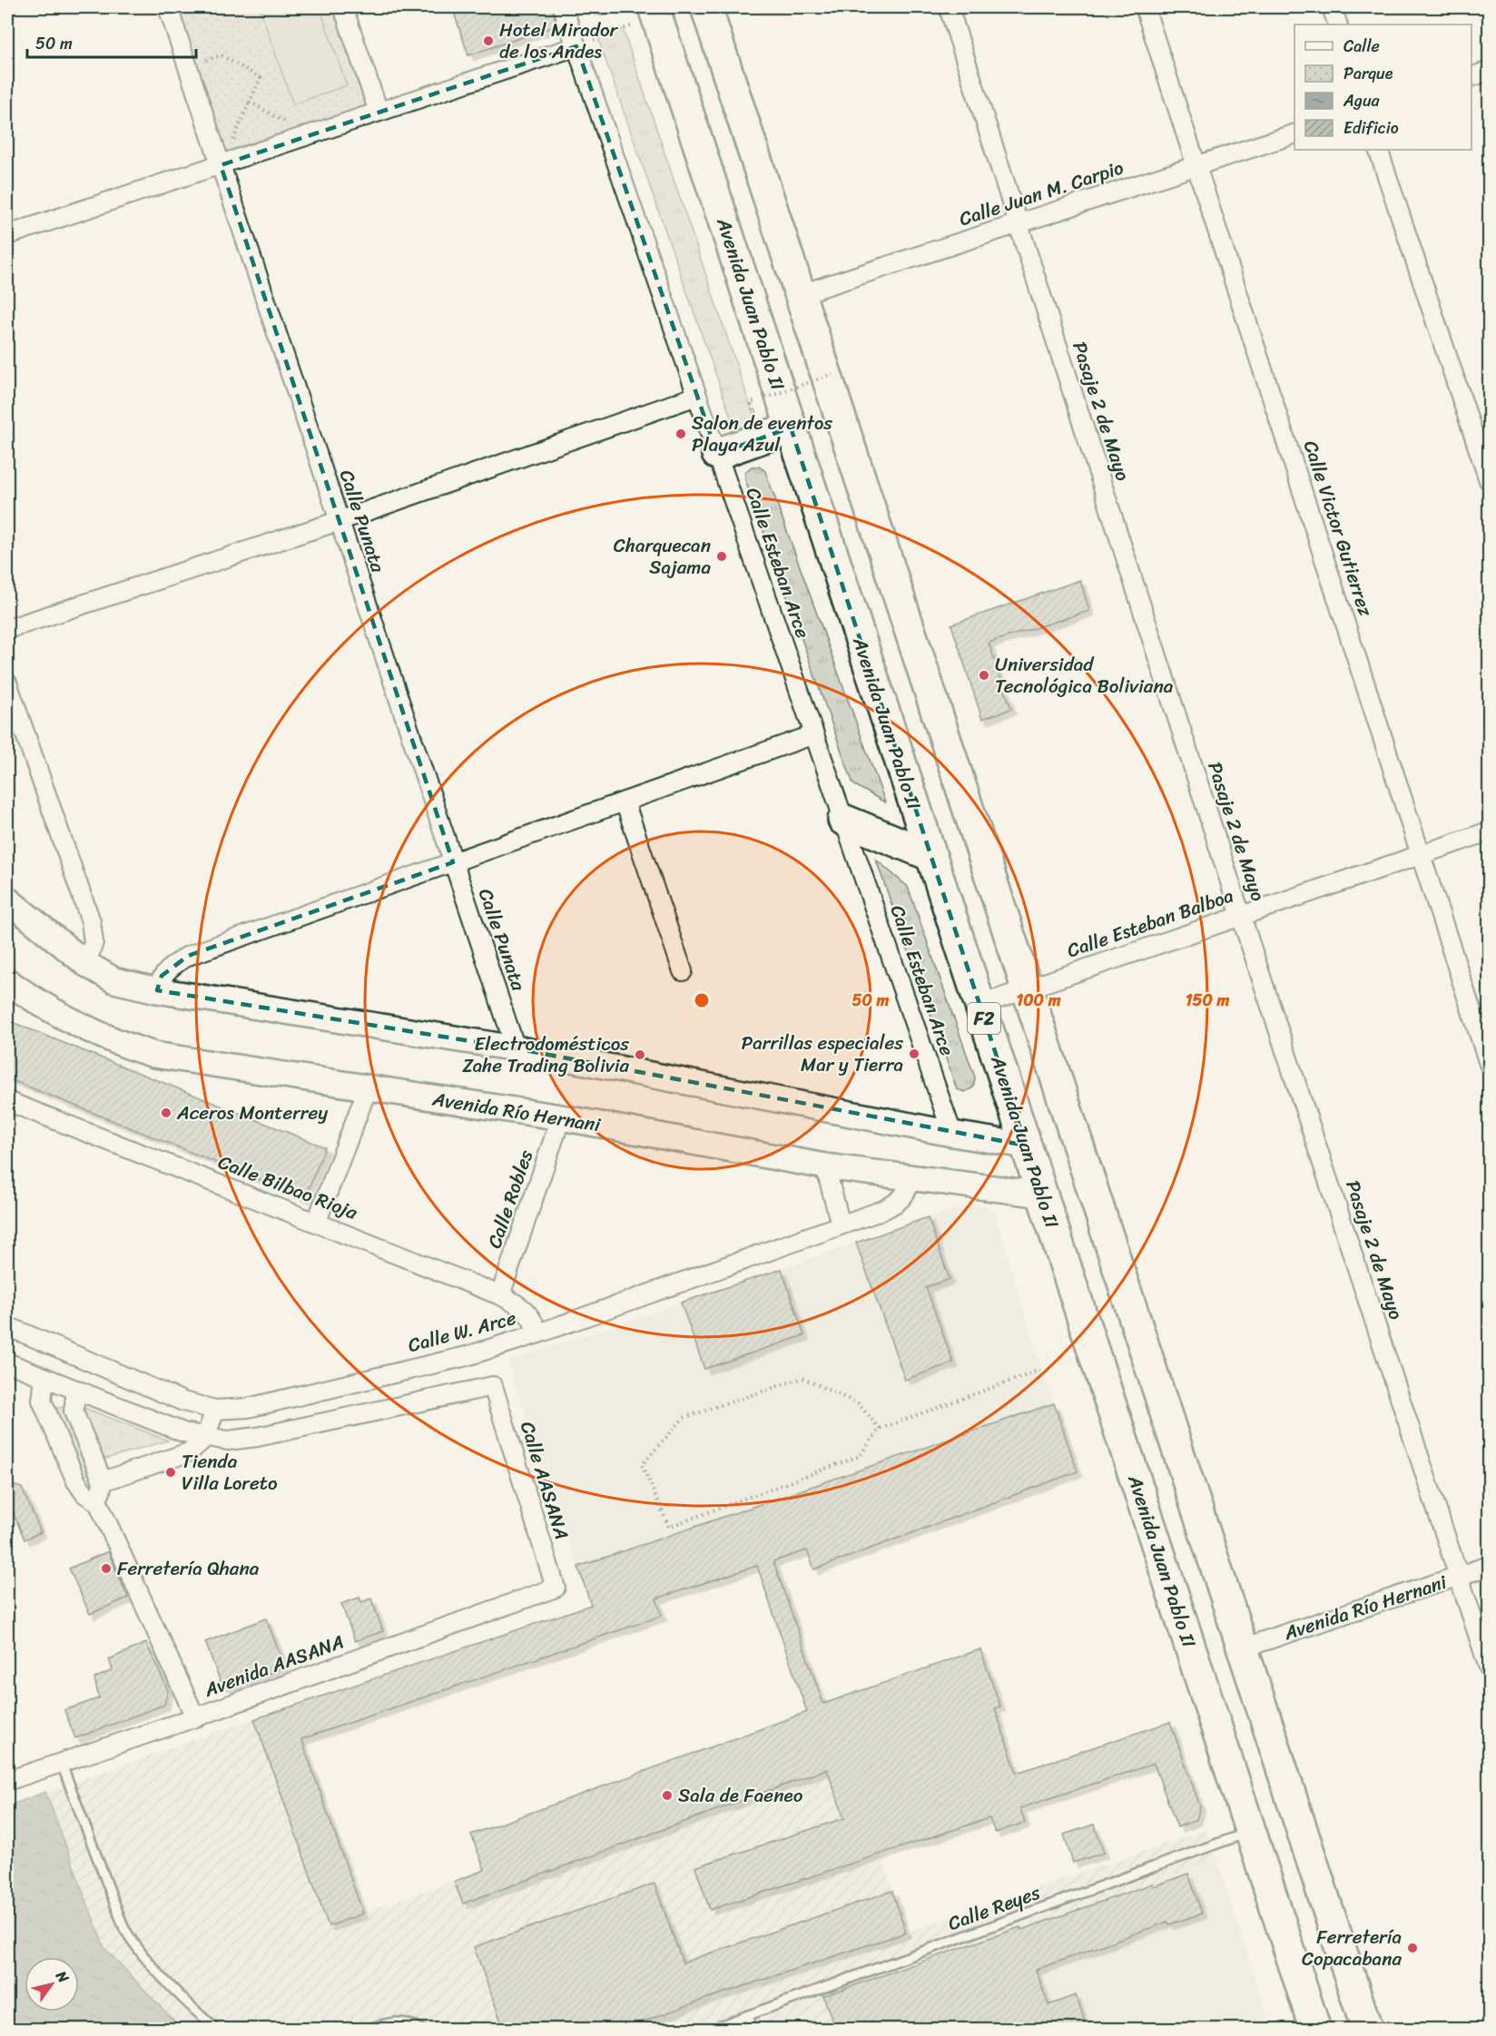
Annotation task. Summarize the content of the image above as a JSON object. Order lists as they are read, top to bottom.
{
  "streets": {
    "highway": ["Avenida Juan Pablo II", "F2"],
    "street": [
      "Calle Juan M. Carpio",
      "Pasaje 2 de Mayo",
      "Calle Punata",
      "Calle Victor Gutierrez",
      "Calle Esteban Arce",
      "Calle Esteban Balboa",
      "Avenida Río Hernani",
      "Calle Bilbao Rioja",
      "Calle Robles",
      "Calle W. Arce",
      "Calle AASANA",
      "Avenida AASANA"
    ],
    "lane": ["Calle Reyes"]
  },
  "crossings": [
    ["Calle Juan M. Carpio", "Pasaje 2 de Mayo"],
    ["Calle Juan M. Carpio", "Calle Victor Gutierrez"],
    ["Avenida Juan Pablo II", "Calle Esteban Balboa"],
    ["Avenida Juan Pablo II", "Avenida Río Hernani"],
    ["Avenida Juan Pablo II", "Calle Reyes"],
    ["Pasaje 2 de Mayo", "Calle Esteban Balboa"],
    ["Pasaje 2 de Mayo", "Avenida Río Hernani"],
    ["Calle Victor Gutierrez", "Calle Esteban Balboa"],
    ["Avenida Río Hernani", "Calle Robles"],
    ["Avenida Río Hernani", "Calle W. Arce"],
    ["Calle Bilbao Rioja", "Calle Robles"],
    ["Calle Bilbao Rioja", "Calle W. Arce"],
    ["Calle AASANA", "Avenida AASANA"]
  ],
  "places": [
    "Hotel Mirador de los Andes",
    "Salon de eventos Playa Azul",
    "Charquecan Sajama",
    "Universidad Tecnológica Boliviana",
    "Parrillas especiales Mar y Tierra",
    "Electrodomésticos Zahe Trading Bolivia",
    "Aceros Monterrey",
    "Tienda Villa Loreto",
    "Ferretería Qhana",
    "Sala de Faeneo",
    "Ferretería Copacabana"
  ],
  "legend": [
    "Calle",
    "Parque",
    "Agua",
    "Edificio"
  ],
  "scale_bar": "50 m",
  "north": "top right",
  "rings": ["50 m", "100 m", "150 m"]
}
